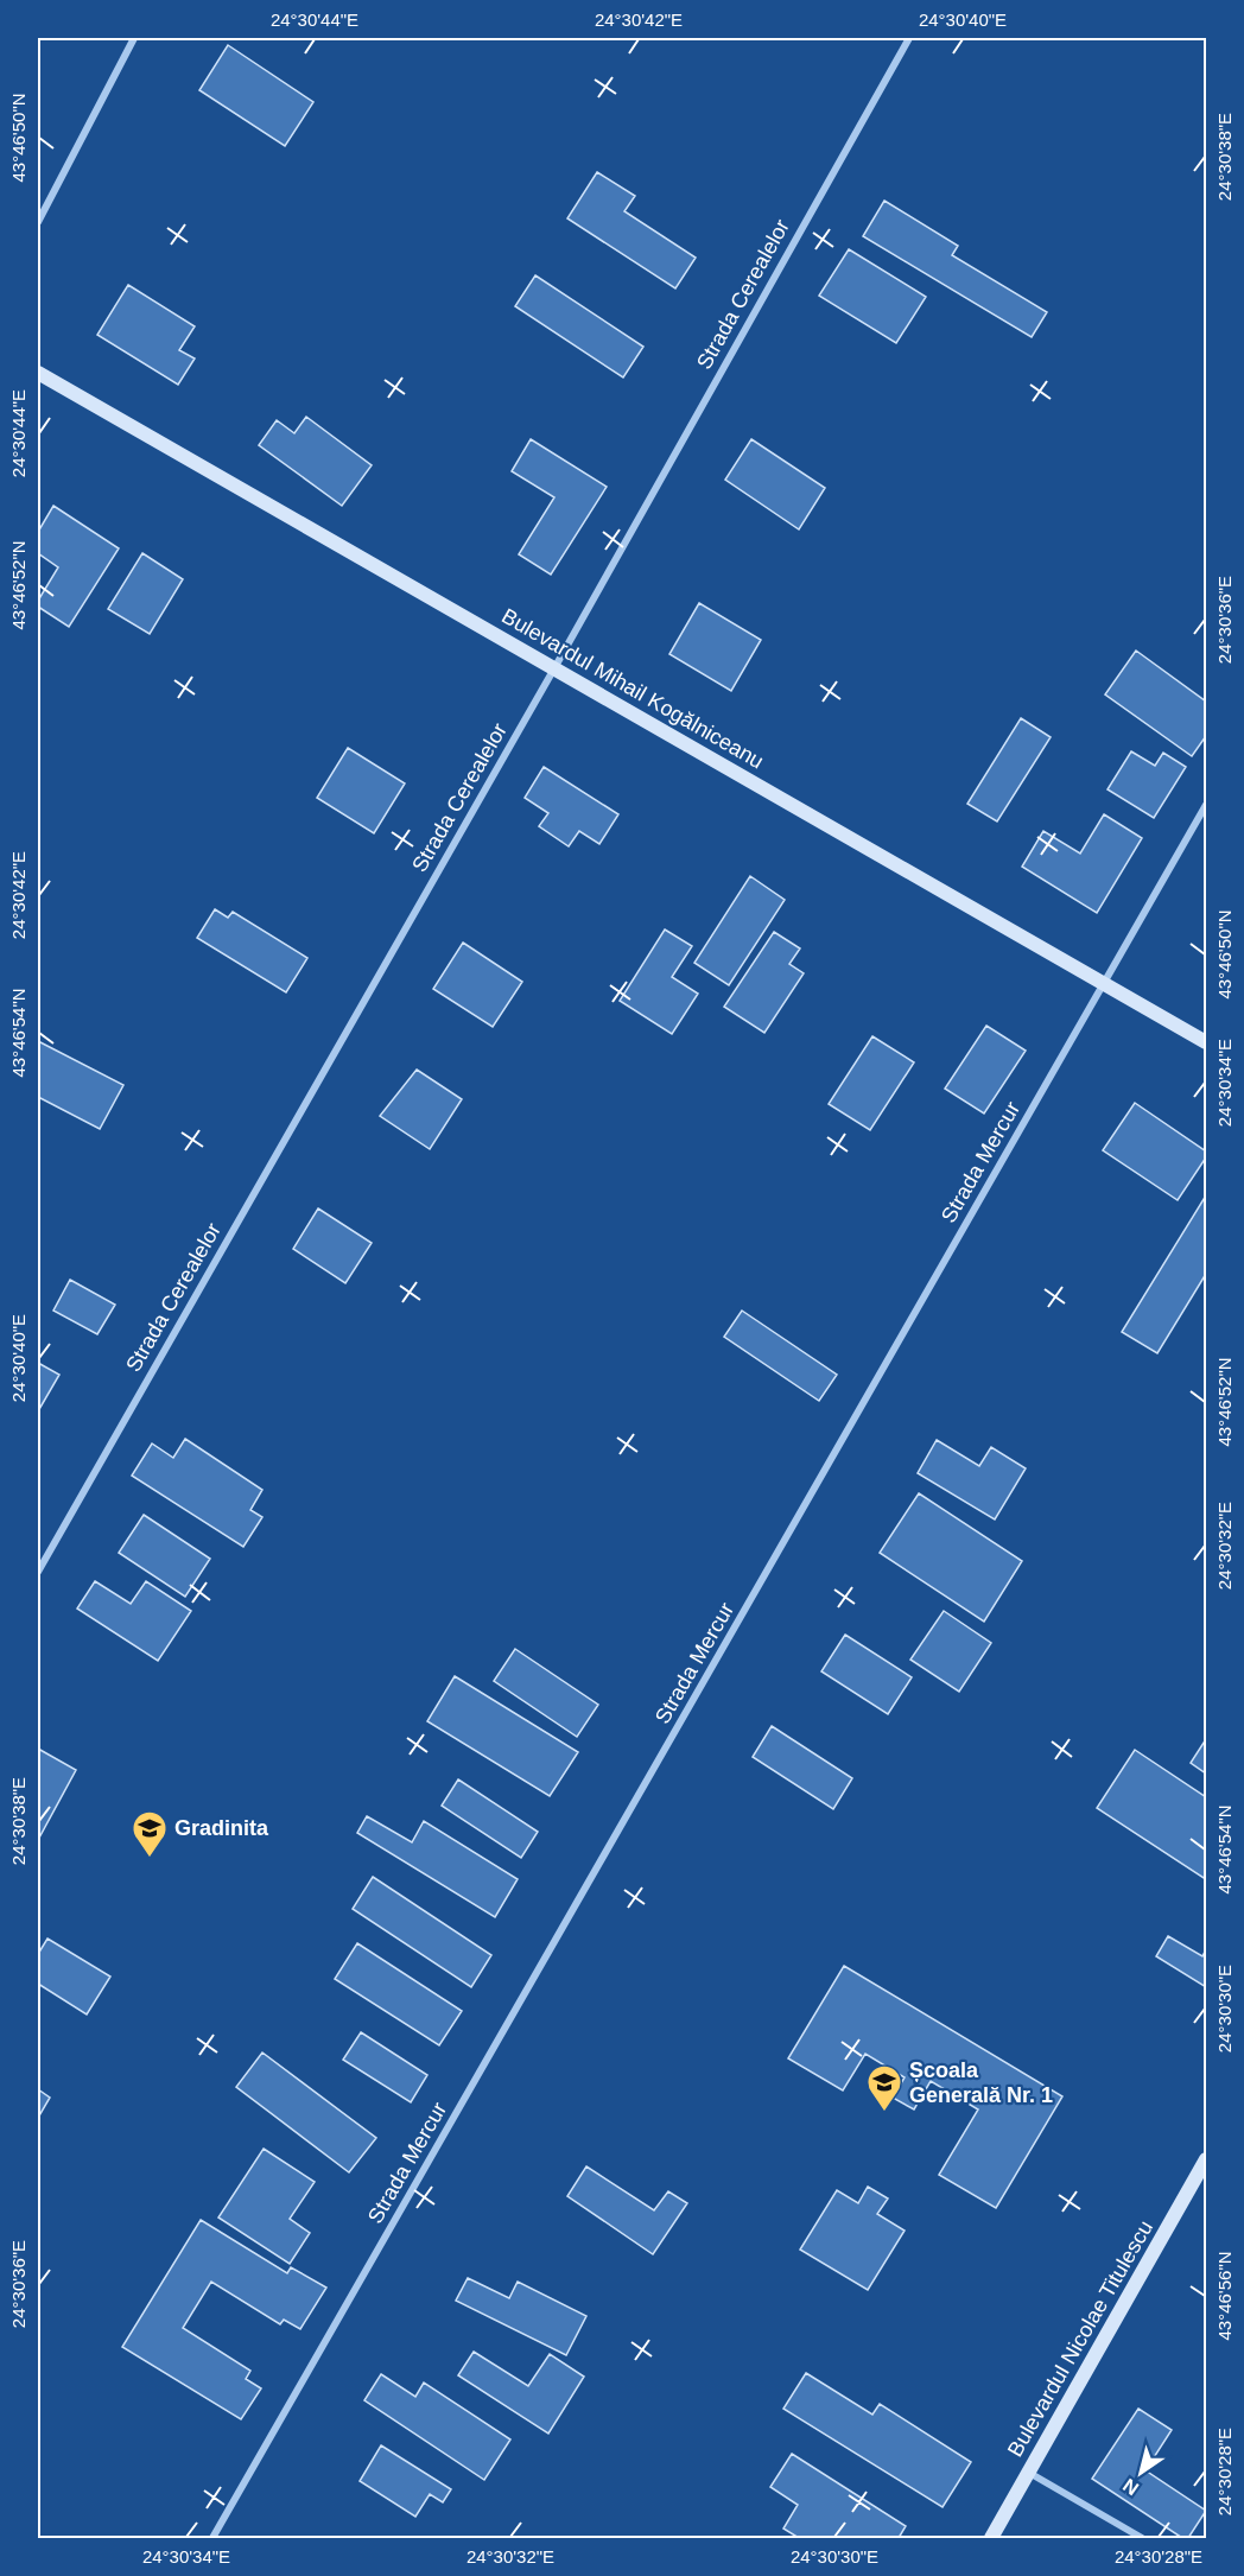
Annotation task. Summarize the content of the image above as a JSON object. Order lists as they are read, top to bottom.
{
  "streets": {
    "main road": ["Bulevardul Mihail Kogălniceanu", "Bulevardul Nicolae Titulescu"],
    "street": ["Strada Cerealelor", "Strada Mercur"]
  },
  "crossings": [
    ["Strada Cerealelor", "Bulevardul Mihail Kogălniceanu"],
    ["Bulevardul Mihail Kogălniceanu", "Strada Mercur"]
  ],
  "places": {
    "school or university": ["Gradinita", "Școala Generală Nr. 1"]
  },
  "north": "bottom left",
  "coordinates": [
    "24°30'44\"E",
    "24°30'42\"E",
    "24°30'40\"E",
    "43°46'50\"N",
    "24°30'38\"E",
    "43°46'52\"N",
    "24°30'36\"E",
    "43°46'54\"N",
    "24°30'34\"E",
    "24°30'32\"E",
    "24°30'30\"E",
    "43°46'56\"N",
    "24°30'28\"E"
  ]
}
